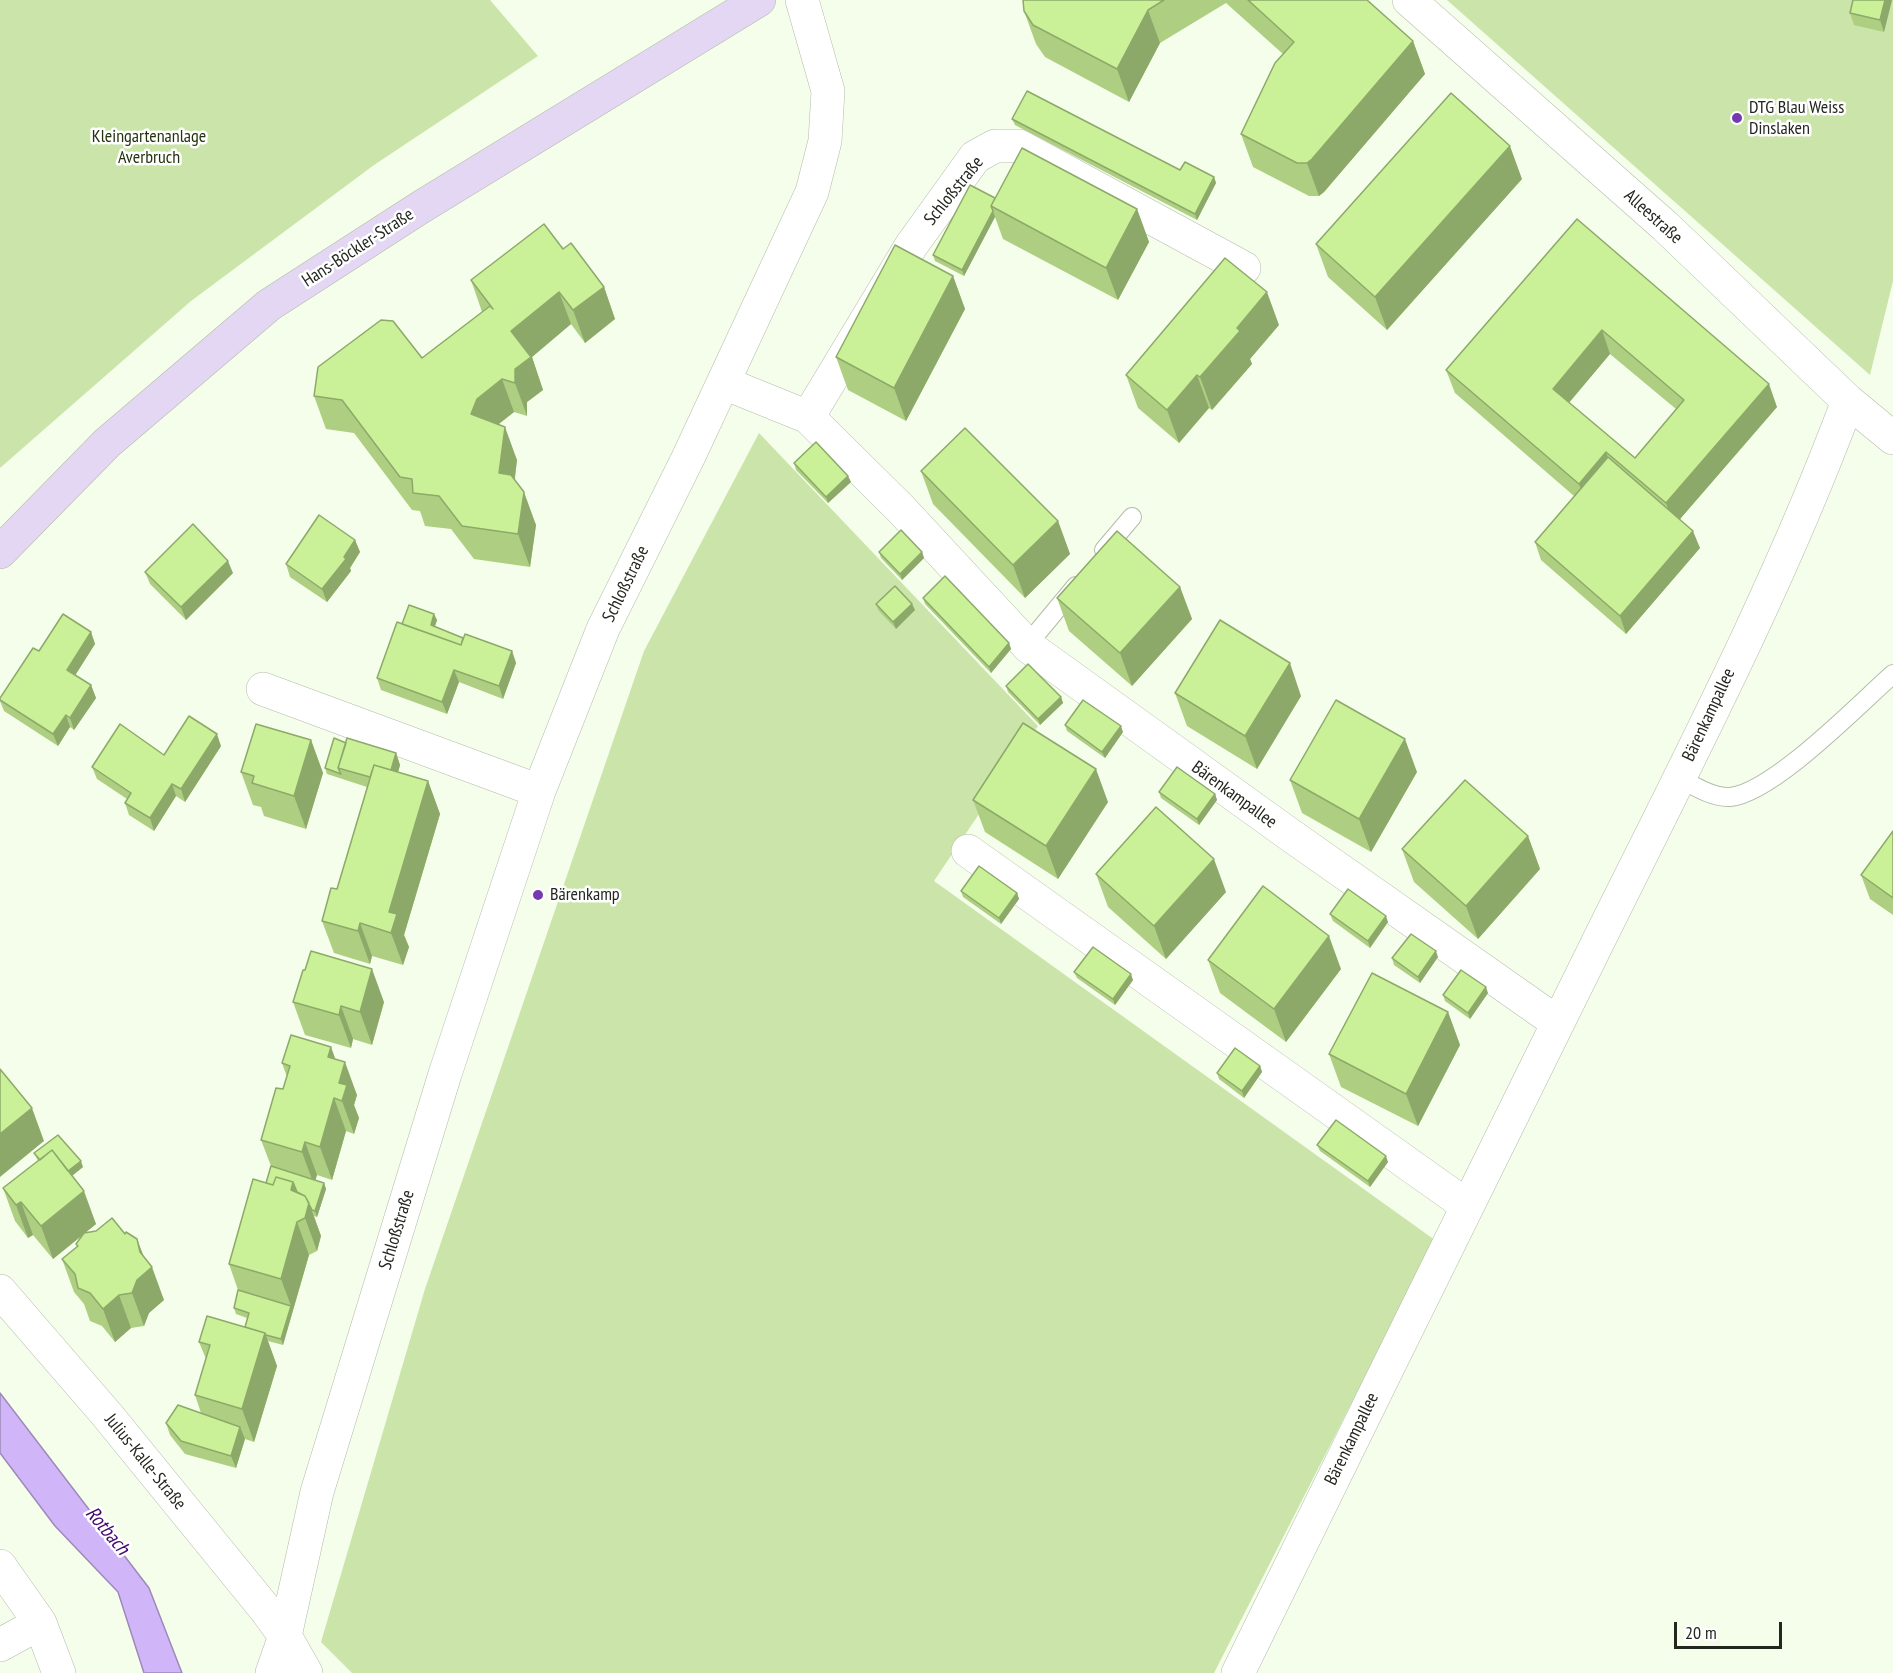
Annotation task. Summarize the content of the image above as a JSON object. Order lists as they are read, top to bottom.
{
  "streets": {
    "main road": ["Hans-Böckler-Straße"],
    "street": [
      "Schloßstraße",
      "Alleestraße",
      "Bärenkampallee",
      "Julius-Kalle-Straße"
    ]
  },
  "crossings": [
    ["Schloßstraße", "Julius-Kalle-Straße"],
    ["Alleestraße", "Bärenkampallee"]
  ],
  "water": ["Rotbach"],
  "parks": ["Kleingartenanlage Averbruch"],
  "places": ["DTG Blau Weiss Dinslaken", "Bärenkamp"],
  "scale_bar": "20 m"
}
